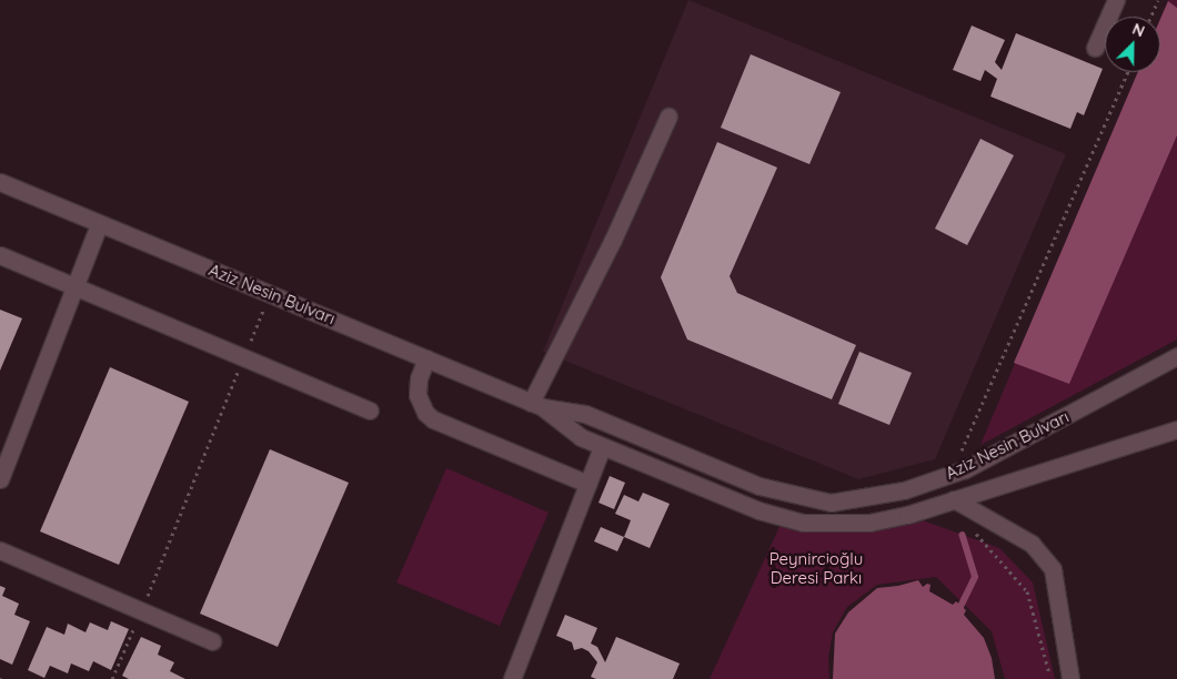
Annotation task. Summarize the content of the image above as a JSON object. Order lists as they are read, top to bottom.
{
  "streets": {
    "street": ["Aziz Nesin Bulvarı"]
  },
  "parks": ["Peynircioğlu Deresi Parkı"],
  "north": "top right"
}
